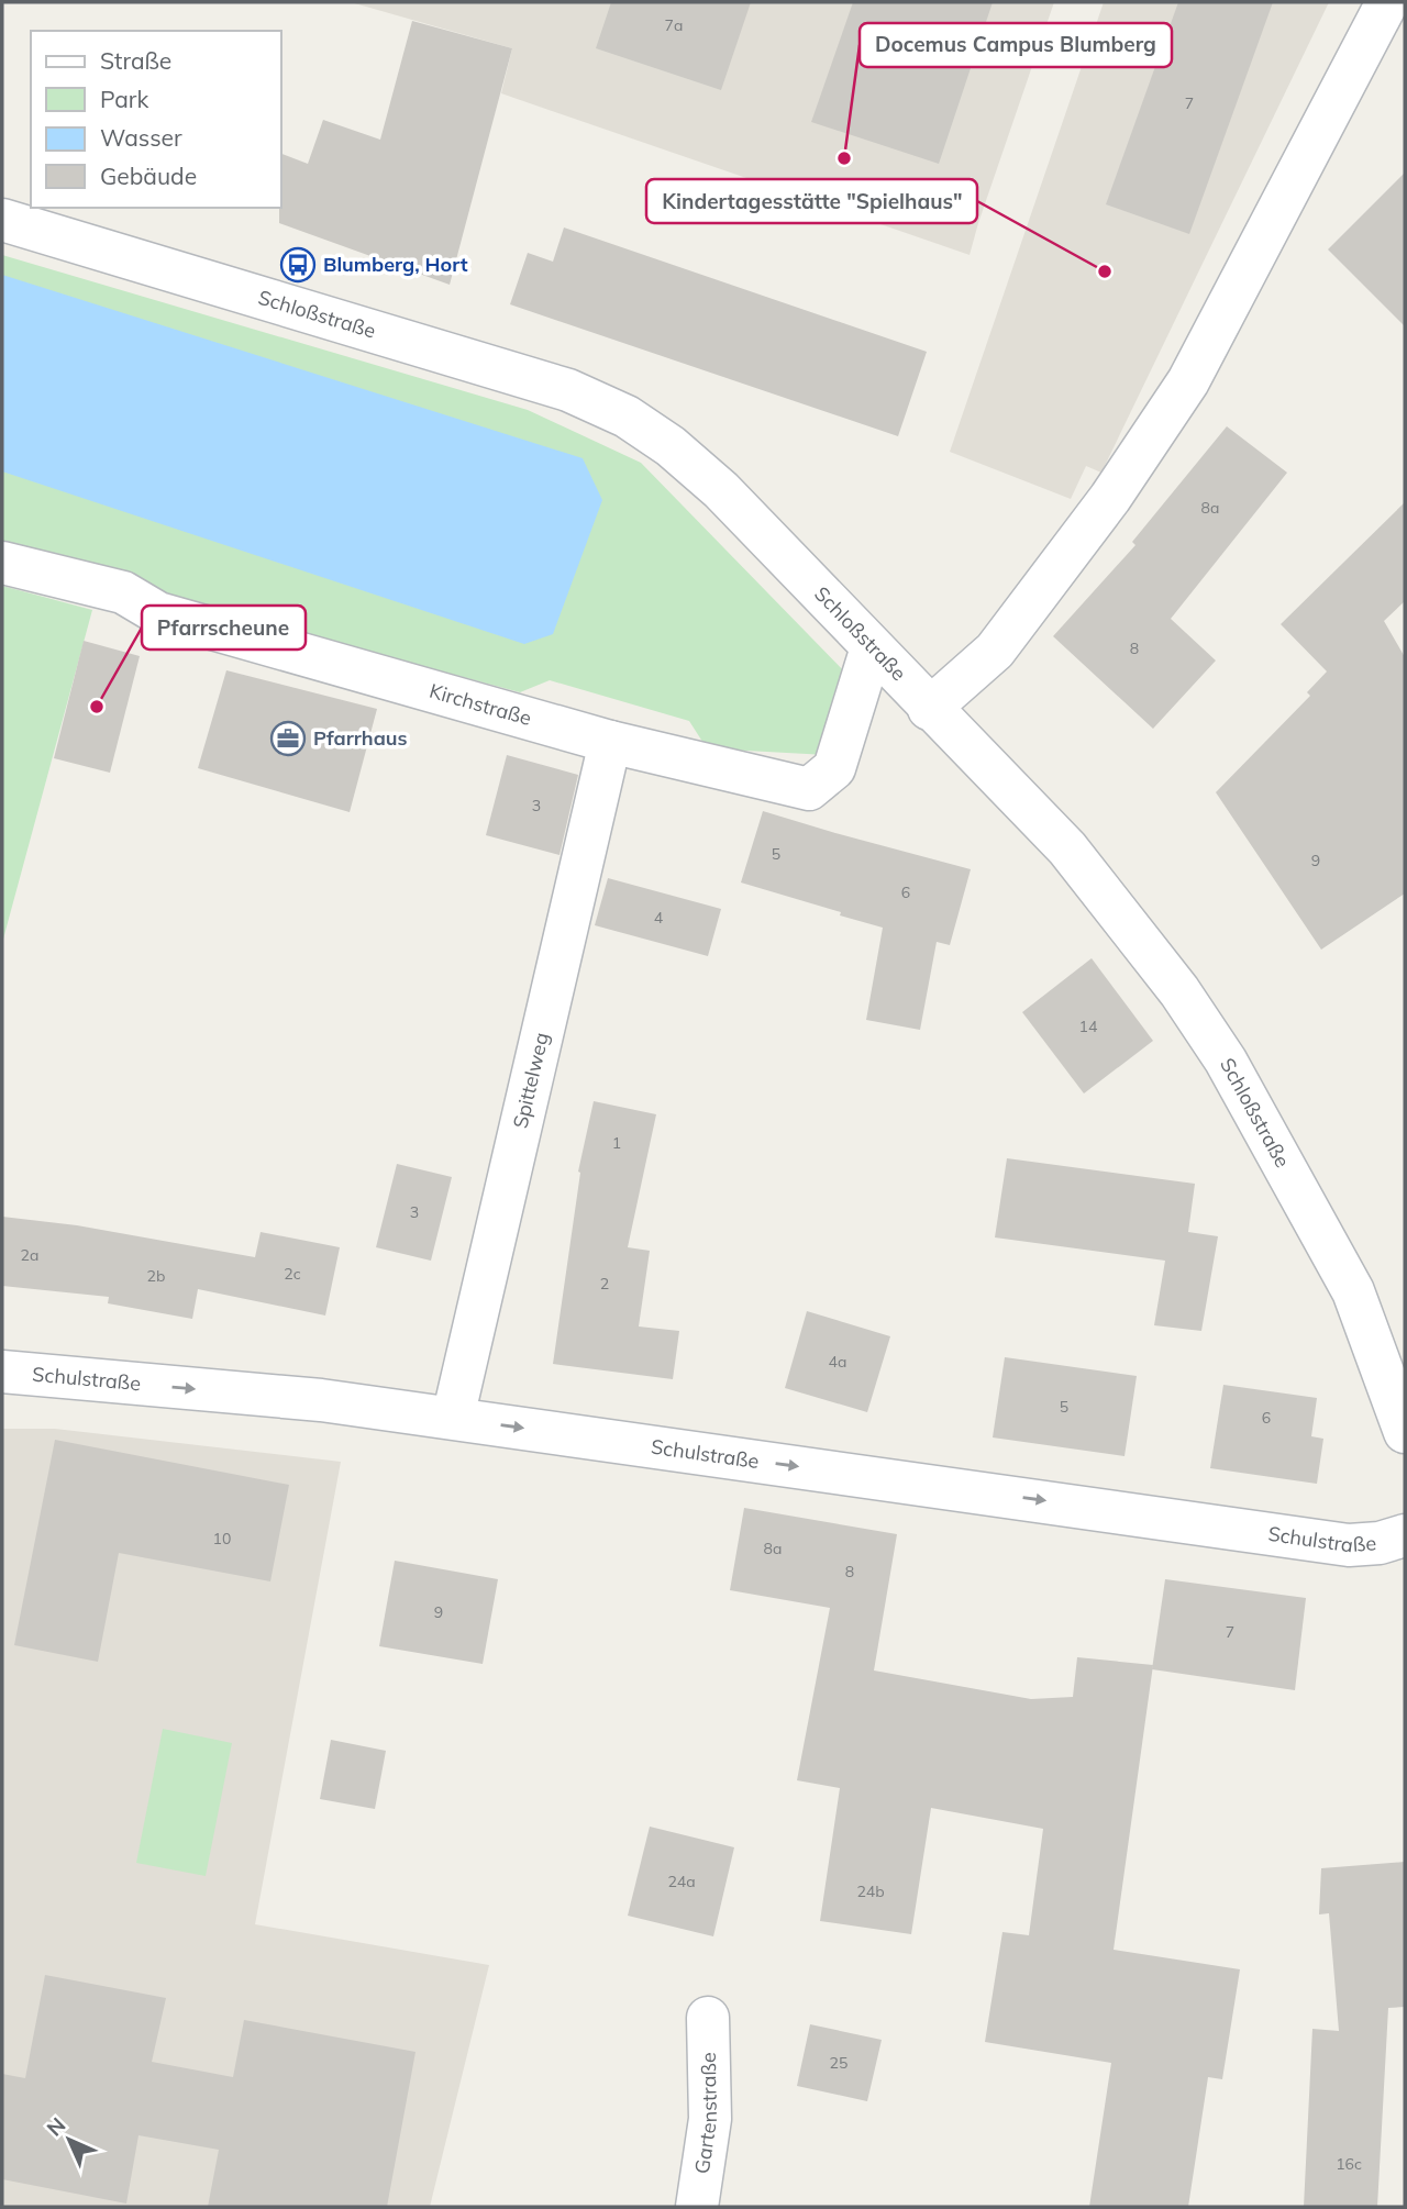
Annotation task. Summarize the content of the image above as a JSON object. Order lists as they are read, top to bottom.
{
  "streets": {
    "street": [
      "Schloßstraße",
      "Kirchstraße",
      "Spittelweg",
      "Schulstraße",
      "Gartenstraße"
    ]
  },
  "crossings": [
    ["Schloßstraße", "Kirchstraße"],
    ["Kirchstraße", "Spittelweg"],
    ["Spittelweg", "Schulstraße"]
  ],
  "one_way": ["Schulstraße"],
  "places": {
    "other": ["Docemus Campus Blumberg", "Kindertagesstätte \"Spielhaus\"", "Pfarrscheune"],
    "bus stop": ["Blumberg, Hort"],
    "office": ["Pfarrhaus"]
  },
  "house_numbers": [
    "7a",
    "7",
    "8a",
    "8",
    "3",
    "5",
    "9",
    "6",
    "4",
    "14",
    "1",
    "3",
    "2a",
    "2c",
    "2b",
    "2",
    "4a",
    "5",
    "6",
    "10",
    "8a",
    "8",
    "9",
    "7",
    "24a",
    "24b",
    "25",
    "16c"
  ],
  "legend": [
    "Straße",
    "Park",
    "Wasser",
    "Gebäude"
  ],
  "north": "top left"
}
